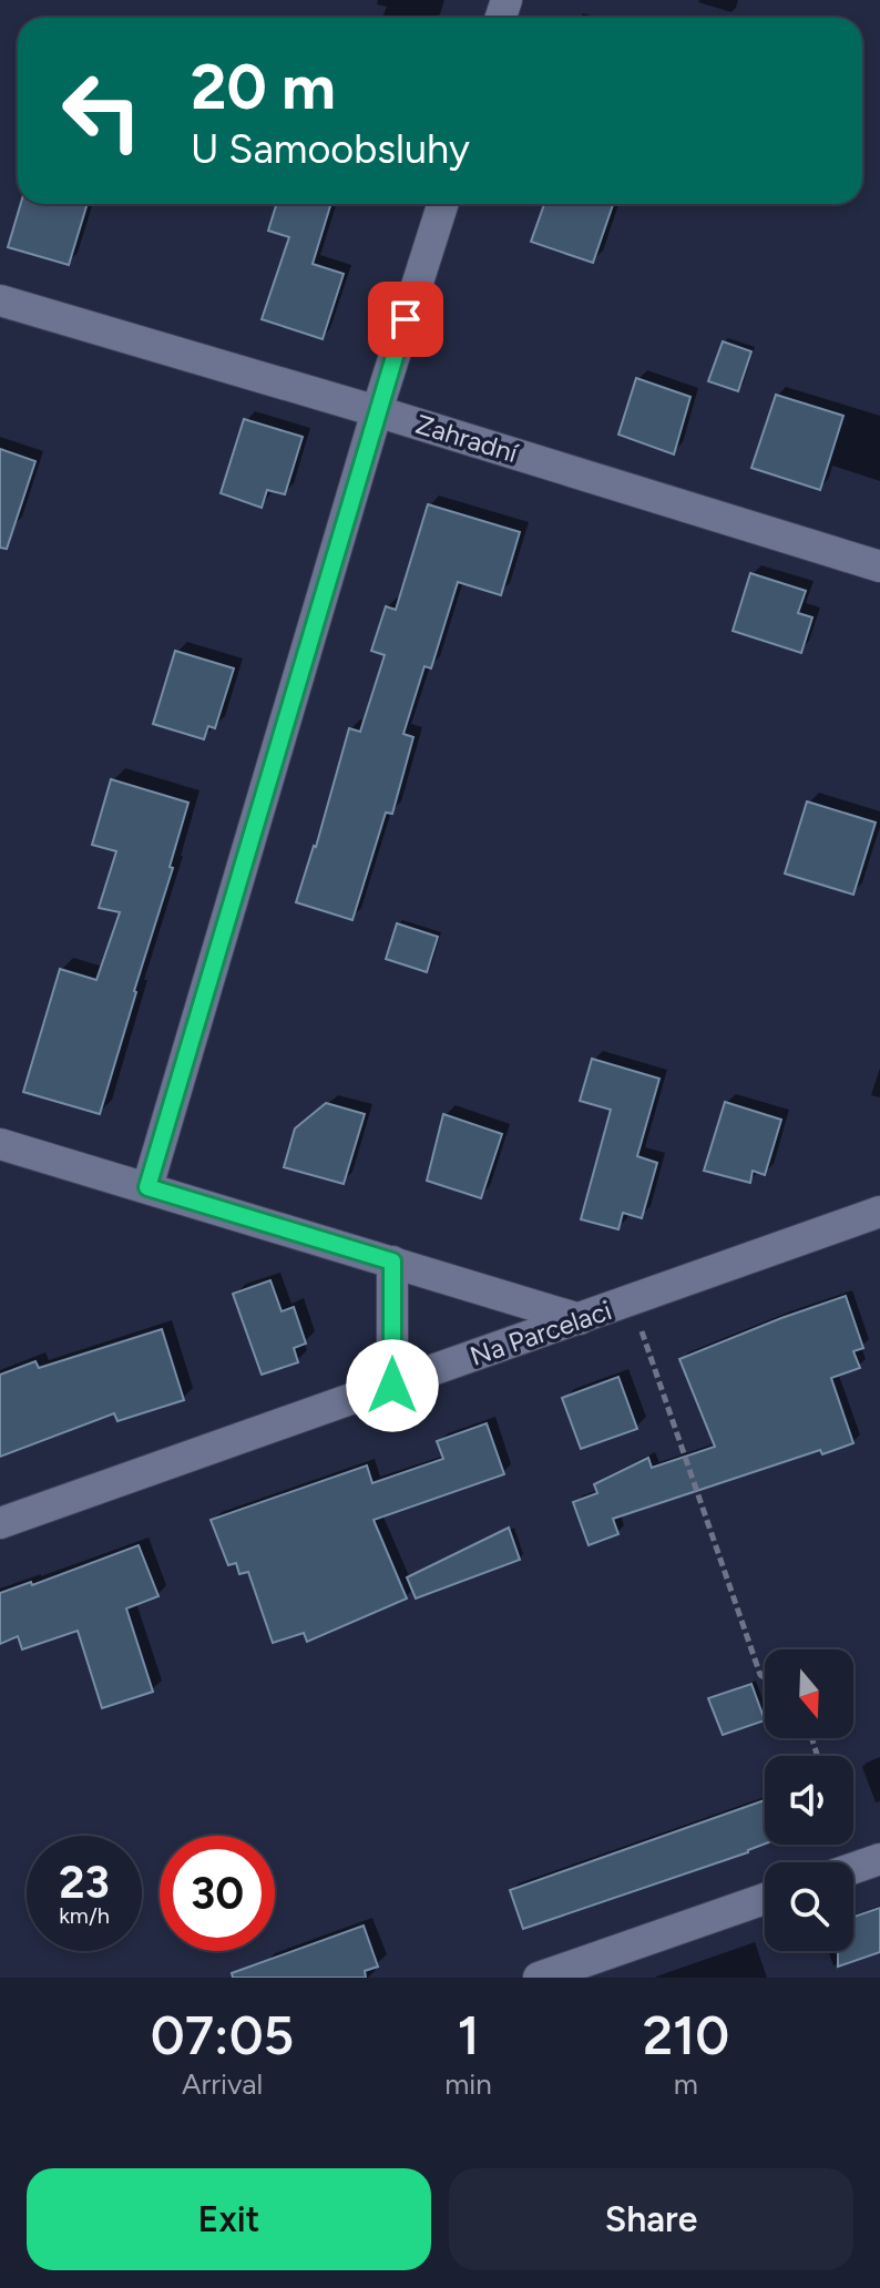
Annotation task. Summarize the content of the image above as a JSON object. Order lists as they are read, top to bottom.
{
  "streets": {
    "street": ["Zahradní", "Na Parcelaci"]
  },
  "north": "bottom",
  "page": {
    "turn": ["20 m", "U Samoobsluhy"],
    "speed": "23 km/h",
    "limit": "30",
    "eta": [
      "07:05",
      "Arrival",
      "1",
      "min",
      "210",
      "m"
    ],
    "buttons": ["Exit", "Share"]
  }
}
